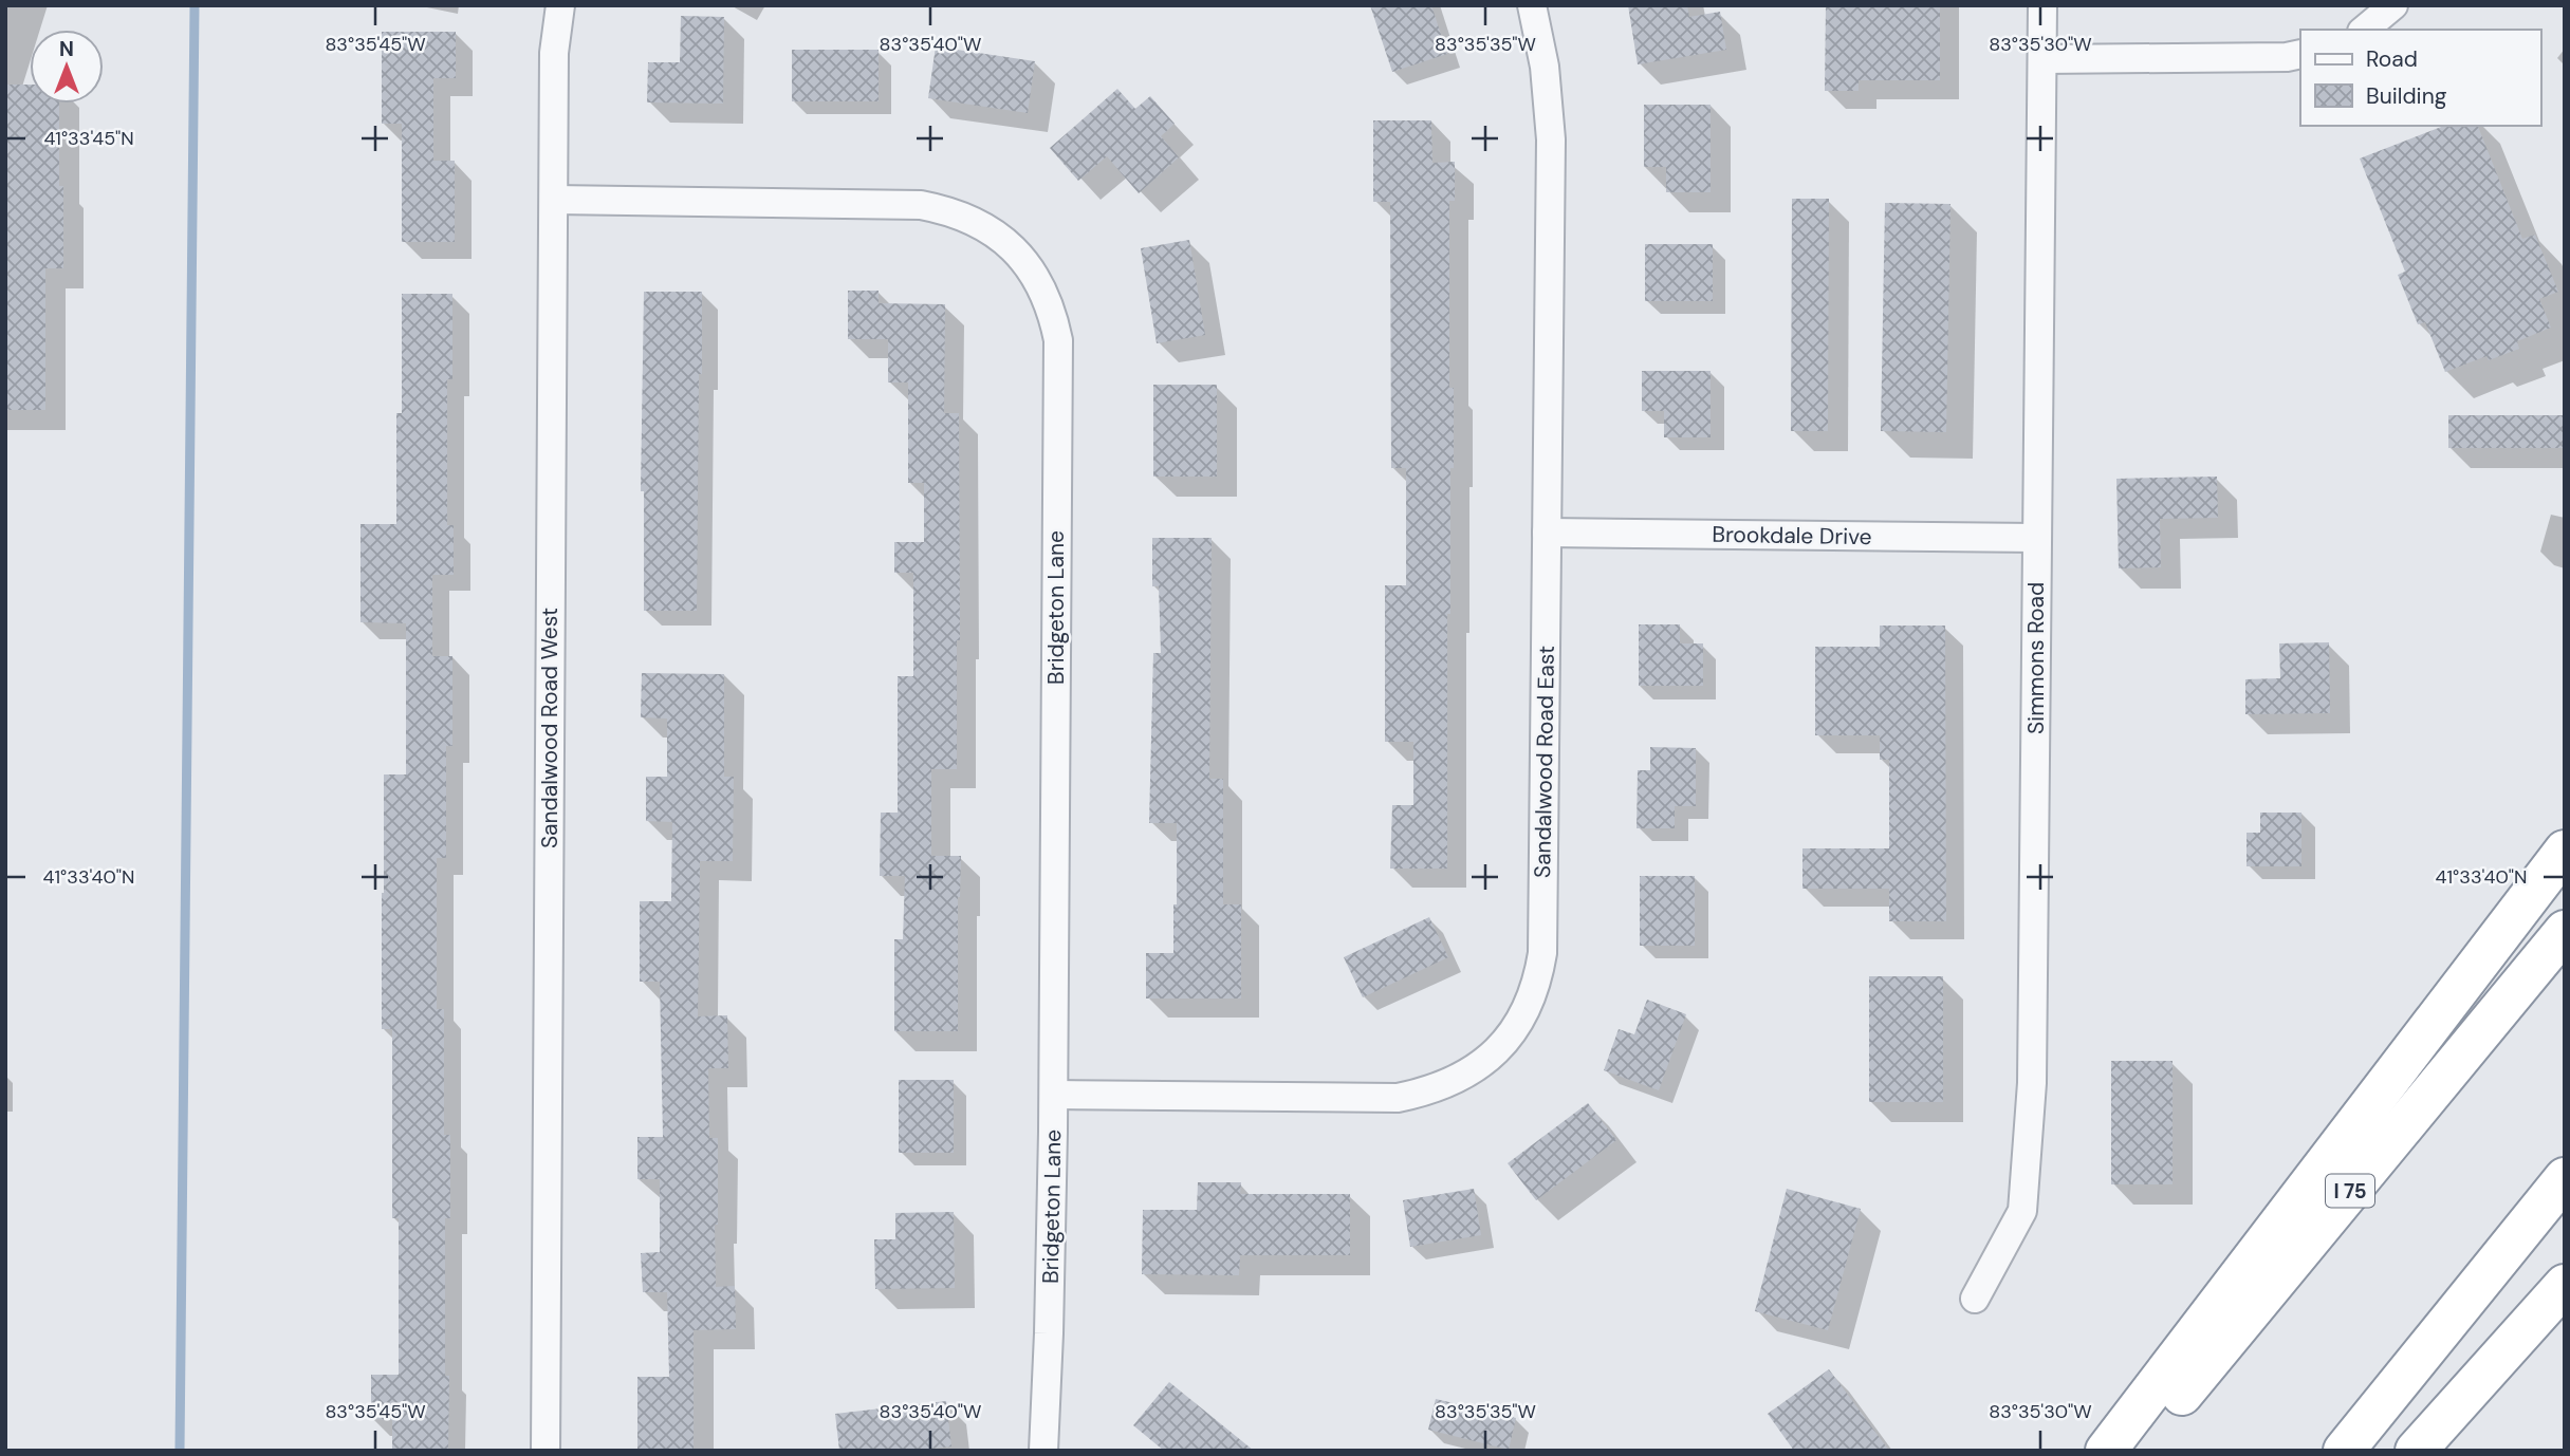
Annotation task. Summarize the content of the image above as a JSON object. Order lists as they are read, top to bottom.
{
  "streets": {
    "highway": ["I 75"],
    "street": [
      "Brookdale Drive",
      "Bridgeton Lane",
      "Simmons Road",
      "Sandalwood Road West",
      "Sandalwood Road East"
    ]
  },
  "crossings": [
    ["Brookdale Drive", "Simmons Road"],
    ["Brookdale Drive", "Sandalwood Road East"],
    ["Bridgeton Lane", "Sandalwood Road West"],
    ["Bridgeton Lane", "Sandalwood Road East"]
  ],
  "legend": ["Road", "Building"],
  "north": "top",
  "coordinates": [
    "83°35'45\"W",
    "83°35'40\"W",
    "83°35'35\"W",
    "83°35'30\"W",
    "41°33'45\"N",
    "41°33'40\"N"
  ]
}
